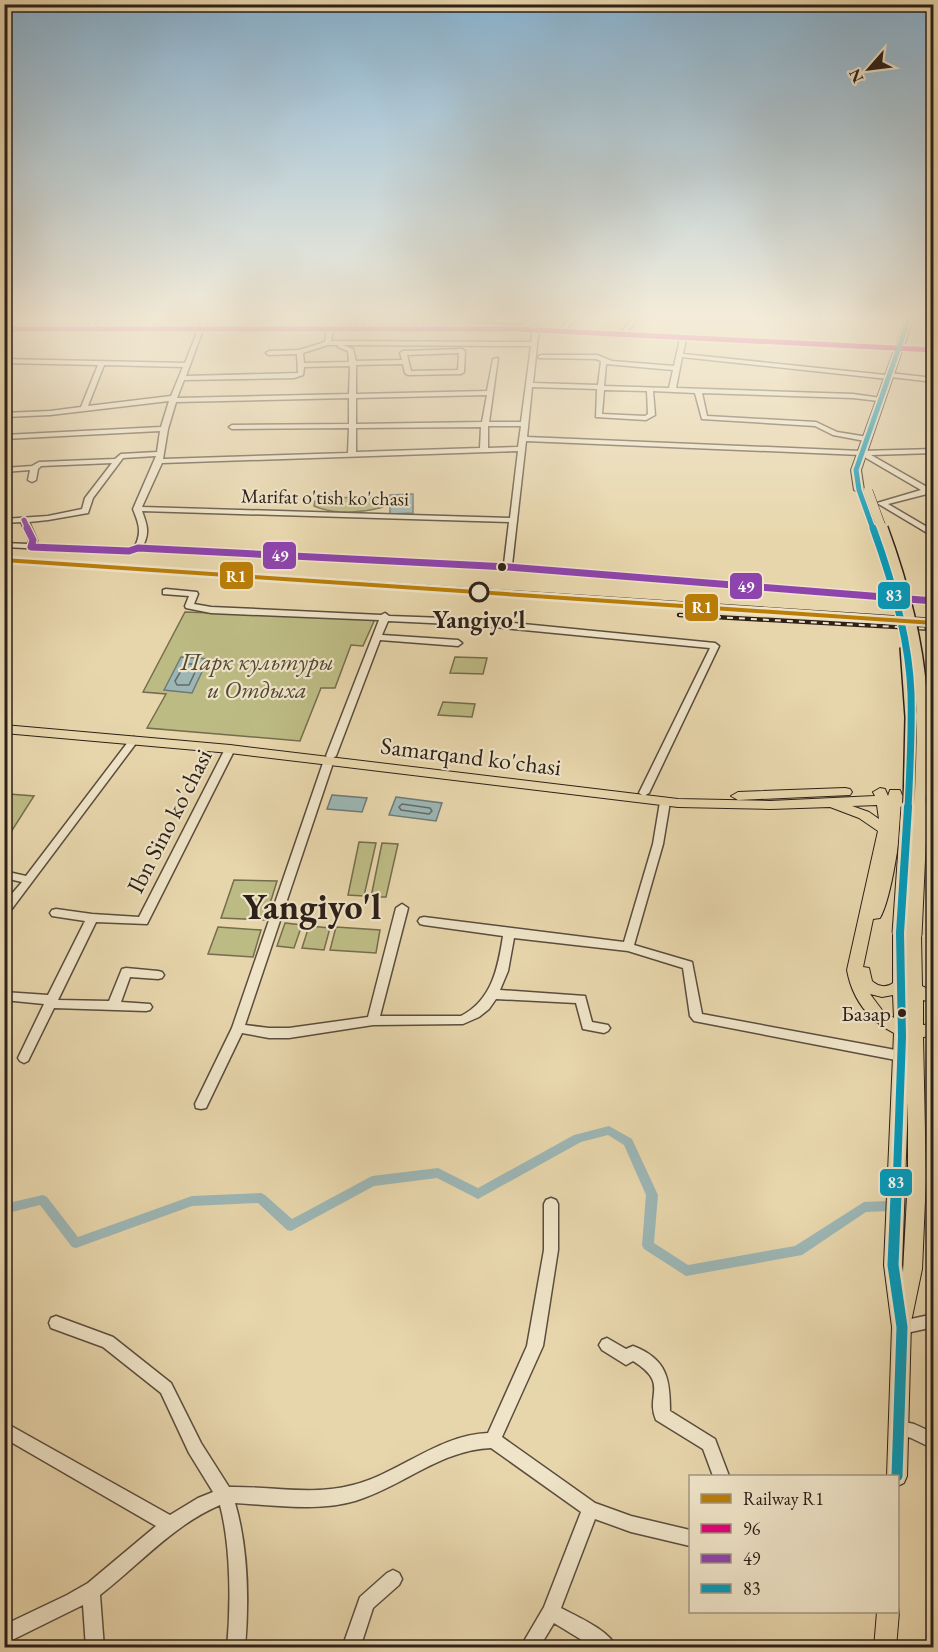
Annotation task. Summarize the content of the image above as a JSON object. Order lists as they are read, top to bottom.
{
  "streets": {
    "main road": ["Samarqand ko'chasi"],
    "street": ["Marifat o'tish ko'chasi", "Ibn Sino ko'chasi"]
  },
  "crossings": [
    ["Samarqand ko'chasi", "Ibn Sino ko'chasi"]
  ],
  "districts": ["Yangiyo'l"],
  "parks": ["Парк культуры и Отдыха"],
  "places": ["Yangiyo'l", "Базар"],
  "lines": ["transit line 83", "transit line 49", "rail line R1"],
  "legend": [
    "Railway R1",
    "96",
    "49",
    "83"
  ],
  "north": "bottom left"
}
